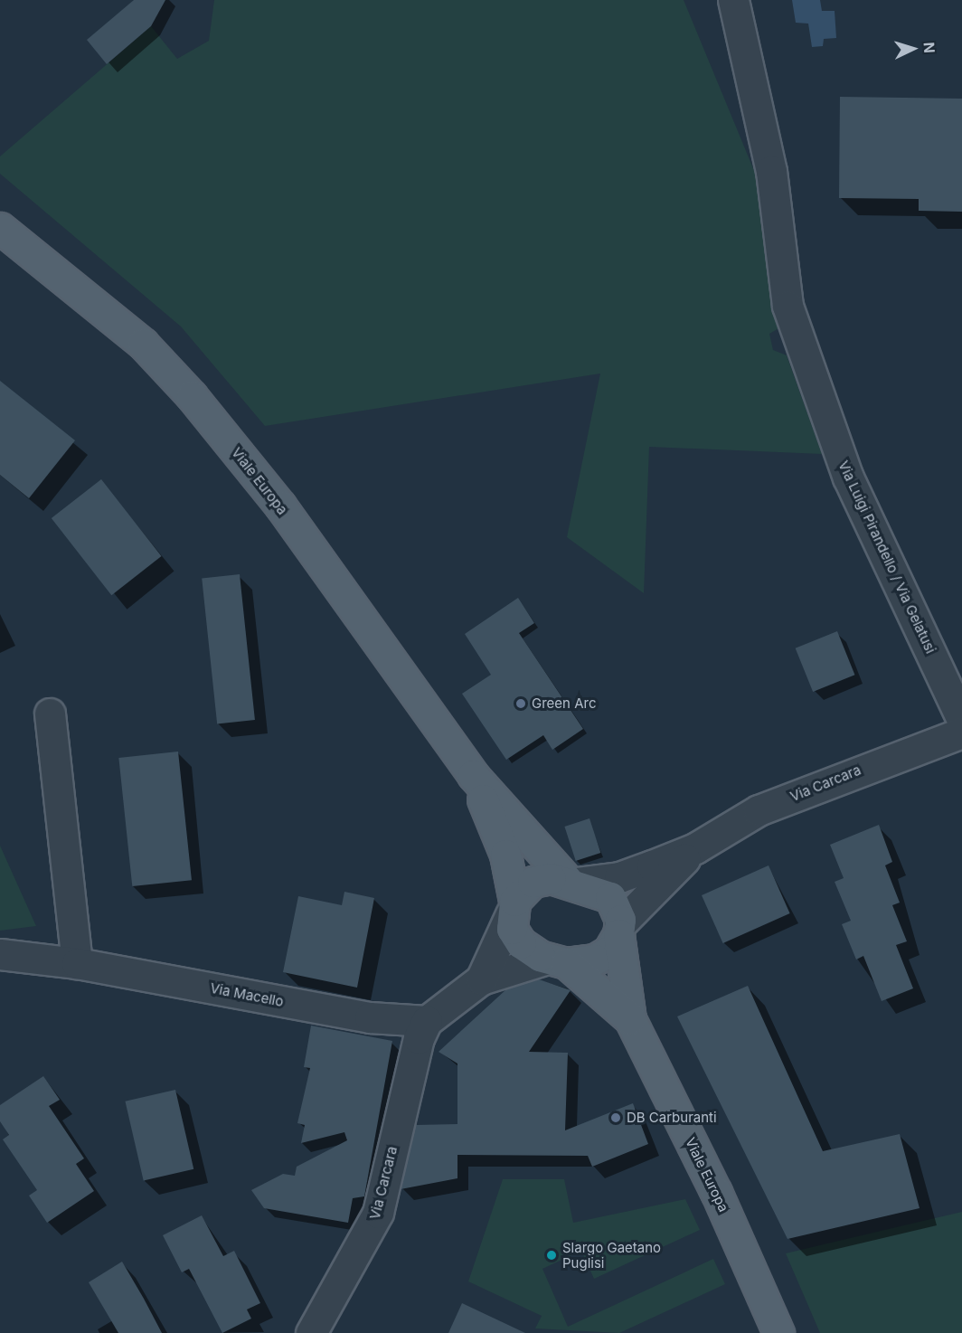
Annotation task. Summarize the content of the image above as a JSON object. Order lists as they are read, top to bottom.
{
  "streets": {
    "main road": ["Viale Europa"],
    "street": ["Via Luigi Pirandello / Via Gelatusi", "Via Carcara", "Via Macello"]
  },
  "crossings": [
    ["Via Carcara", "Via Macello"]
  ],
  "places": ["Green Arc", "DB Carburanti", "Slargo Gaetano Puglisi"],
  "north": "right"
}
